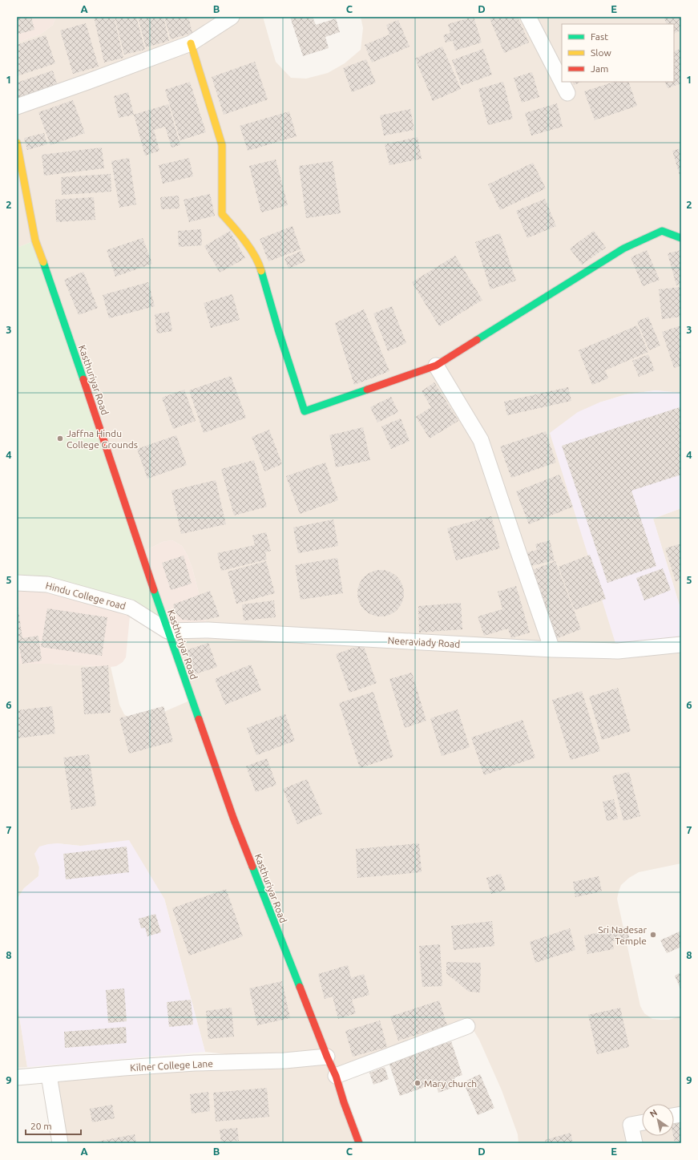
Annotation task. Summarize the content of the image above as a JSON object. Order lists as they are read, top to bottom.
{
  "streets": {
    "street": [
      "Kasthuriyar Road",
      "Hindu College road",
      "Neeraviady Road",
      "Kilner College Lane"
    ]
  },
  "crossings": [
    ["Kasthuriyar Road", "Hindu College road"],
    ["Kasthuriyar Road", "Neeraviady Road"],
    ["Kasthuriyar Road", "Kilner College Lane"],
    ["Hindu College road", "Neeraviady Road"]
  ],
  "places": ["Jaffna Hindu College Grounds", "Sri Nadesar Temple", "Mary church"],
  "legend": ["Fast", "Slow", "Jam"],
  "scale_bar": "20 m",
  "north": "top left",
  "grid": {
    "columns": [
      "A",
      "B",
      "C",
      "D",
      "E"
    ],
    "rows": [
      "1",
      "2",
      "3",
      "4",
      "5",
      "6",
      "7",
      "8",
      "9"
    ]
  }
}
